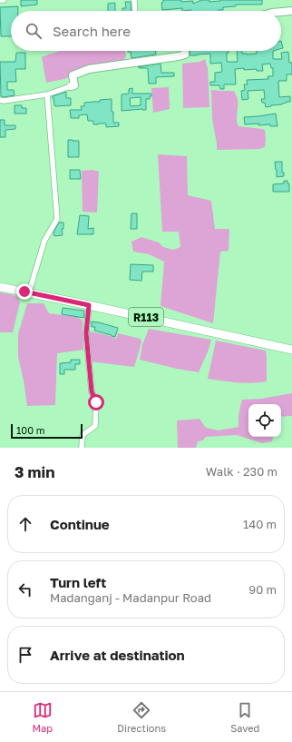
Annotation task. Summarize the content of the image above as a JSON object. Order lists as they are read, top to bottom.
{
  "streets": {
    "main road": ["R113"]
  },
  "scale_bar": "100 m",
  "page": {
    "search": "Search here",
    "scale": "100 m",
    "heading": ["3 min", "Walk · 230 m"],
    "list": [
      ["Continue", "140 m"],
      ["Turn left", "Madanganj - Madanpur Road", "90 m"],
      "Arrive at destination"
    ],
    "nav": ["Map", "Directions", "Saved"]
  }
}
